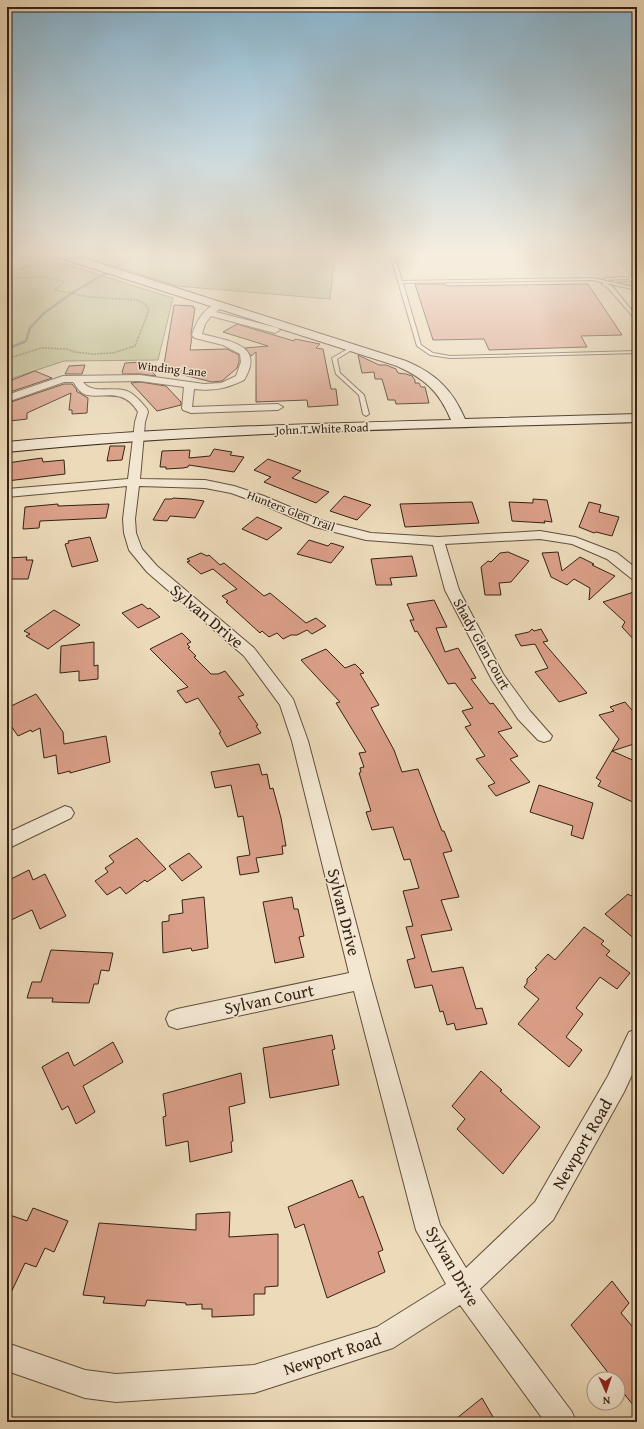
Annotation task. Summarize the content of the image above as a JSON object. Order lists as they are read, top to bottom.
{
  "streets": {
    "street": [
      "Winding Lane",
      "John T White Road",
      "Hunters Glen Trail",
      "Sylvan Drive",
      "Shady Glen Court",
      "Sylvan Court",
      "Newport Road"
    ]
  },
  "crossings": [
    ["Winding Lane", "Sylvan Drive"],
    ["John T White Road", "Sylvan Drive"],
    ["Hunters Glen Trail", "Sylvan Drive"],
    ["Hunters Glen Trail", "Shady Glen Court"],
    ["Sylvan Drive", "Sylvan Court"],
    ["Sylvan Drive", "Newport Road"]
  ],
  "north": "bottom"
}
